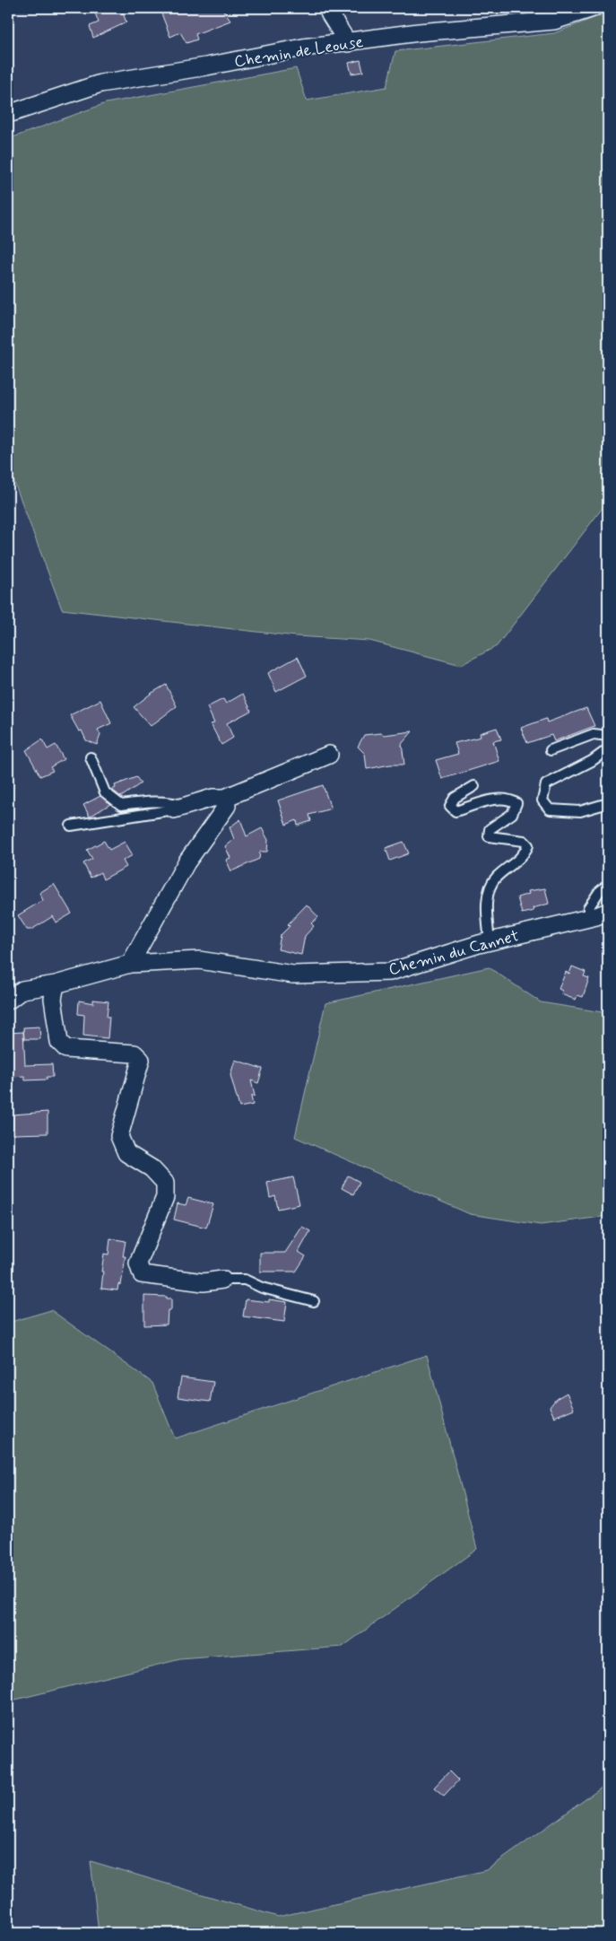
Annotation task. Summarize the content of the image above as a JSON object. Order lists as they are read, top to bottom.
{
  "streets": {
    "street": ["Chemin de Leouse", "Chemin du Cannet"]
  }
}
